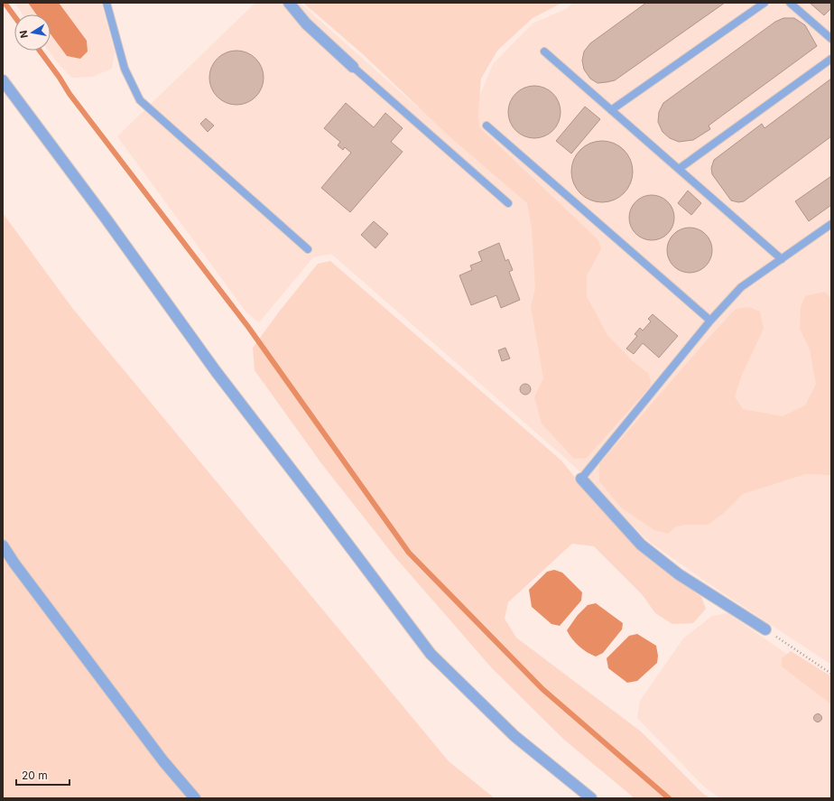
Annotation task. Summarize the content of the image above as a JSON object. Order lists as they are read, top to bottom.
{
  "scale_bar": "20 m",
  "north": "left"
}
